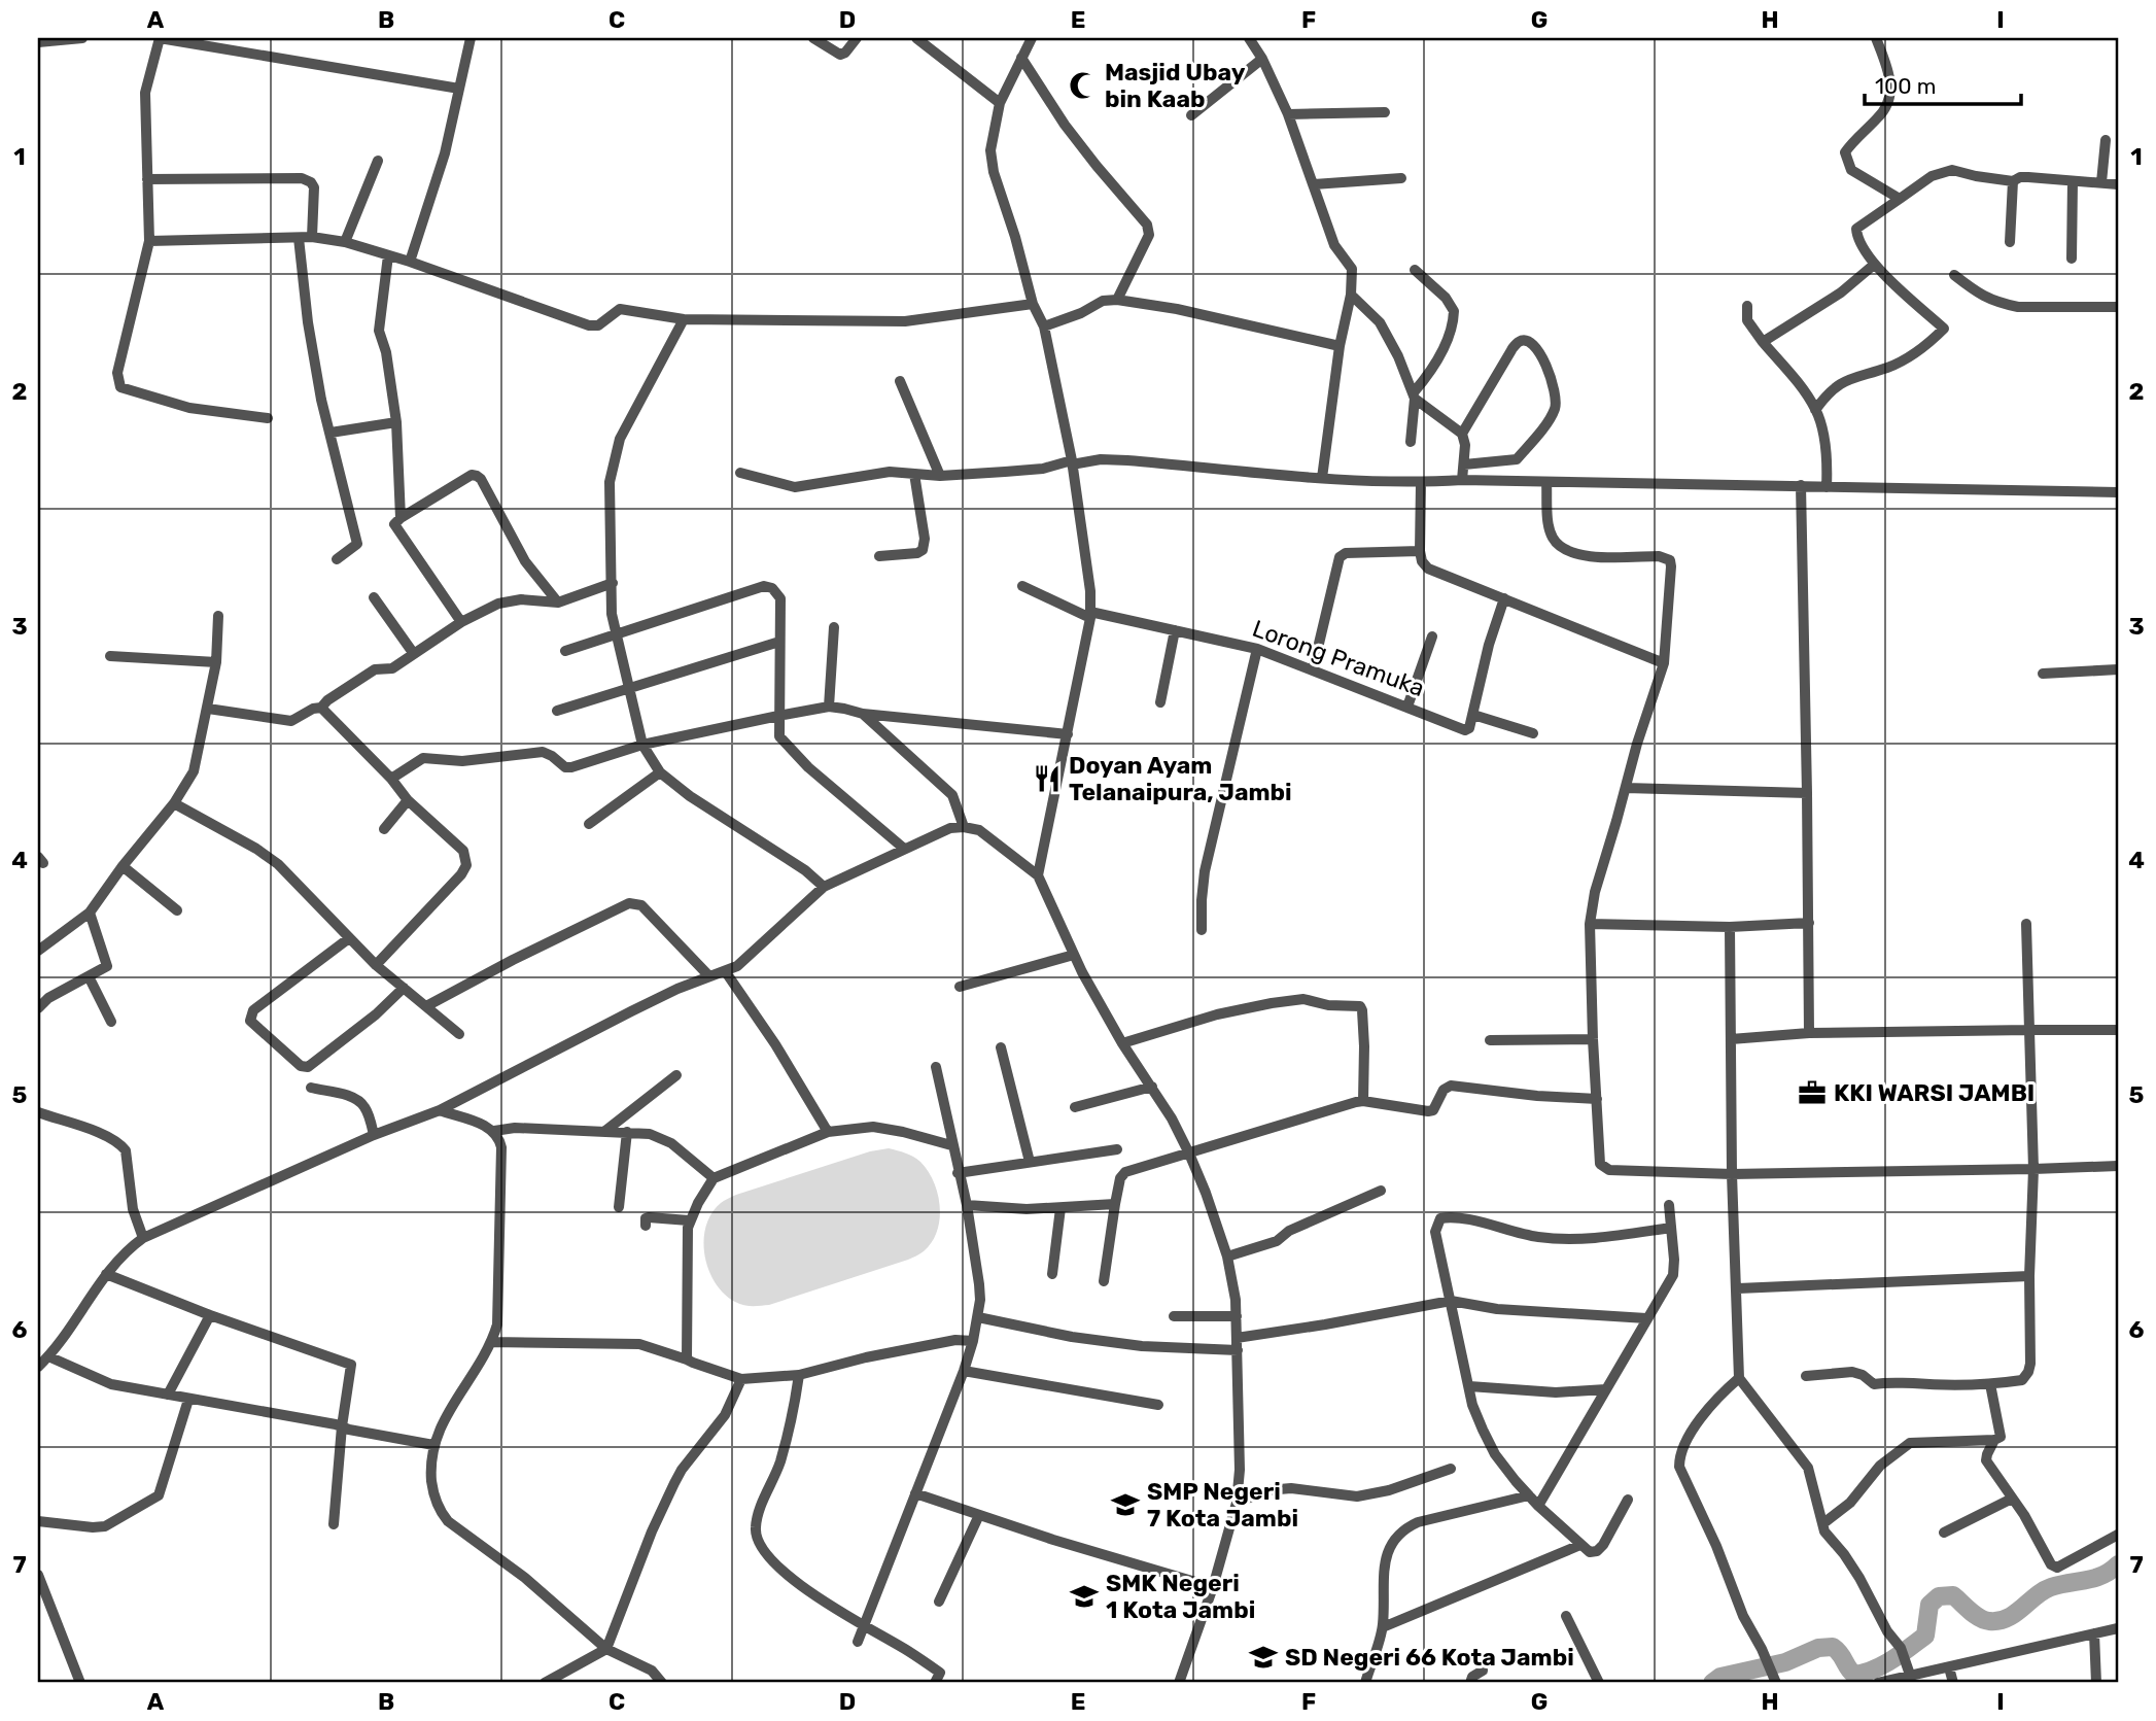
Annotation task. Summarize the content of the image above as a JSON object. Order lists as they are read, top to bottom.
{
  "streets": {
    "street": ["Lorong Pramuka"]
  },
  "places": {
    "mosque": ["Masjid Ubay bin Kaab"],
    "restaurant": ["Doyan Ayam Telanaipura, Jambi"],
    "office": ["KKI WARSI JAMBI"],
    "school or university": ["SMP Negeri 7 Kota Jambi", "SMK Negeri 1 Kota Jambi", "SD Negeri 66 Kota Jambi"]
  },
  "scale_bar": "100 m",
  "grid": {
    "columns": [
      "A",
      "B",
      "C",
      "D",
      "E",
      "F",
      "G",
      "H",
      "I"
    ],
    "rows": [
      "1",
      "2",
      "3",
      "4",
      "5",
      "6",
      "7"
    ]
  }
}
